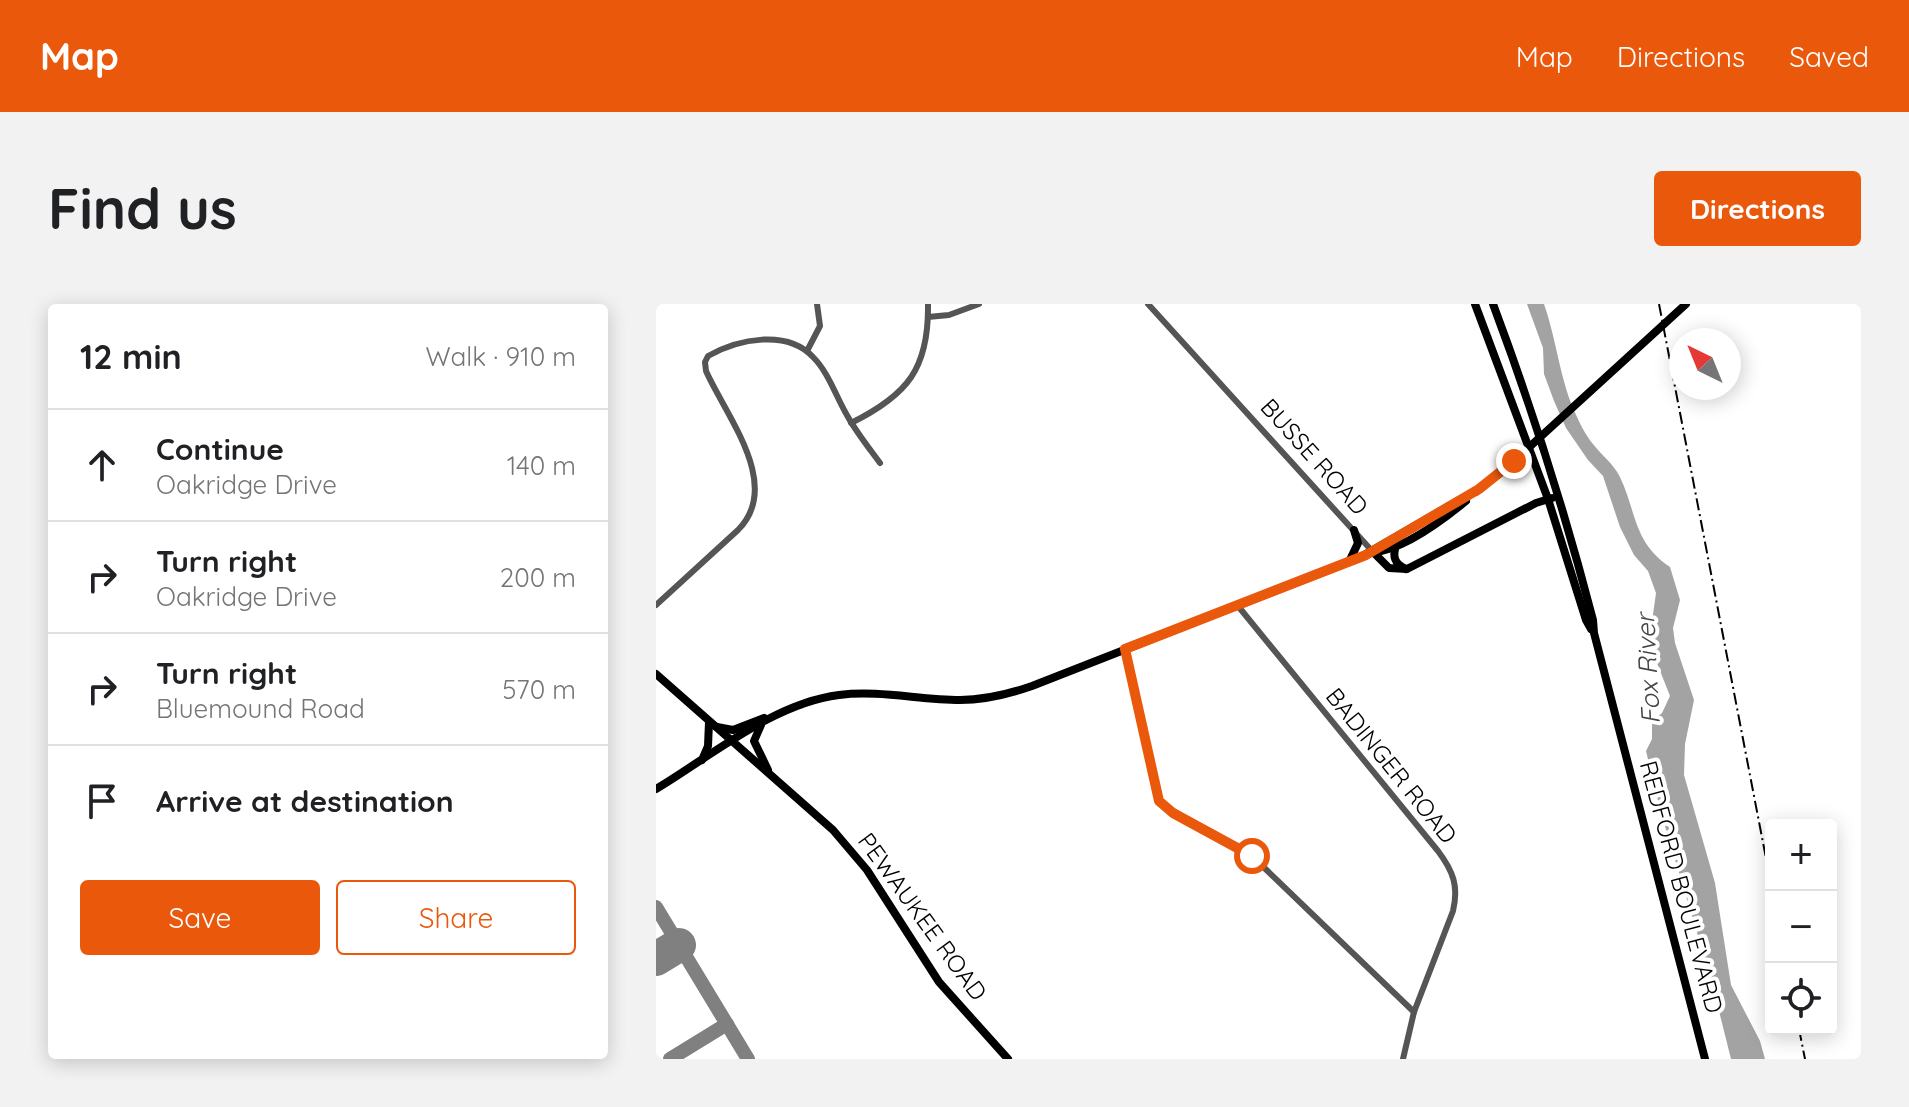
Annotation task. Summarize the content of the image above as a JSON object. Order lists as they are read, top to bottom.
{
  "streets": {
    "main road": ["BUSSE ROAD", "REDFORD BOULEVARD", "PEWAUKEE ROAD"],
    "street": ["BADINGER ROAD"]
  },
  "water": ["Fox River"],
  "north": "top left",
  "page": {
    "header": "Map",
    "nav": ["Map", "Directions", "Saved"],
    "buttons": [
      "Directions",
      ["Save", "Share"]
    ],
    "title": "Find us",
    "heading": ["12 min", "Walk · 910 m"],
    "list": [
      ["Continue", "Oakridge Drive", "140 m"],
      ["Turn right", "Oakridge Drive", "200 m"],
      ["Turn right", "Bluemound Road", "570 m"],
      "Arrive at destination"
    ],
    "map_buttons": ["+", "−"]
  }
}
